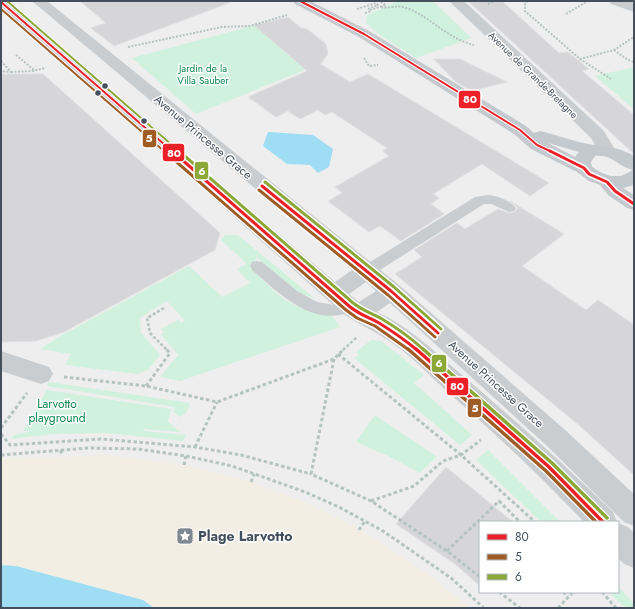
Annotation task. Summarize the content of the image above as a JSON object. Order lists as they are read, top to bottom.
{
  "streets": {
    "street": ["Avenue de Grande-Bretagne", "Avenue Princesse Grace"]
  },
  "parks": ["Jardin de la Villa Sauber", "Larvotto playground"],
  "places": {
    "place": ["Plage Larvotto"]
  },
  "lines": ["transit line 80", "transit line 6", "transit line 5"],
  "legend": ["80", "5", "6"]
}
